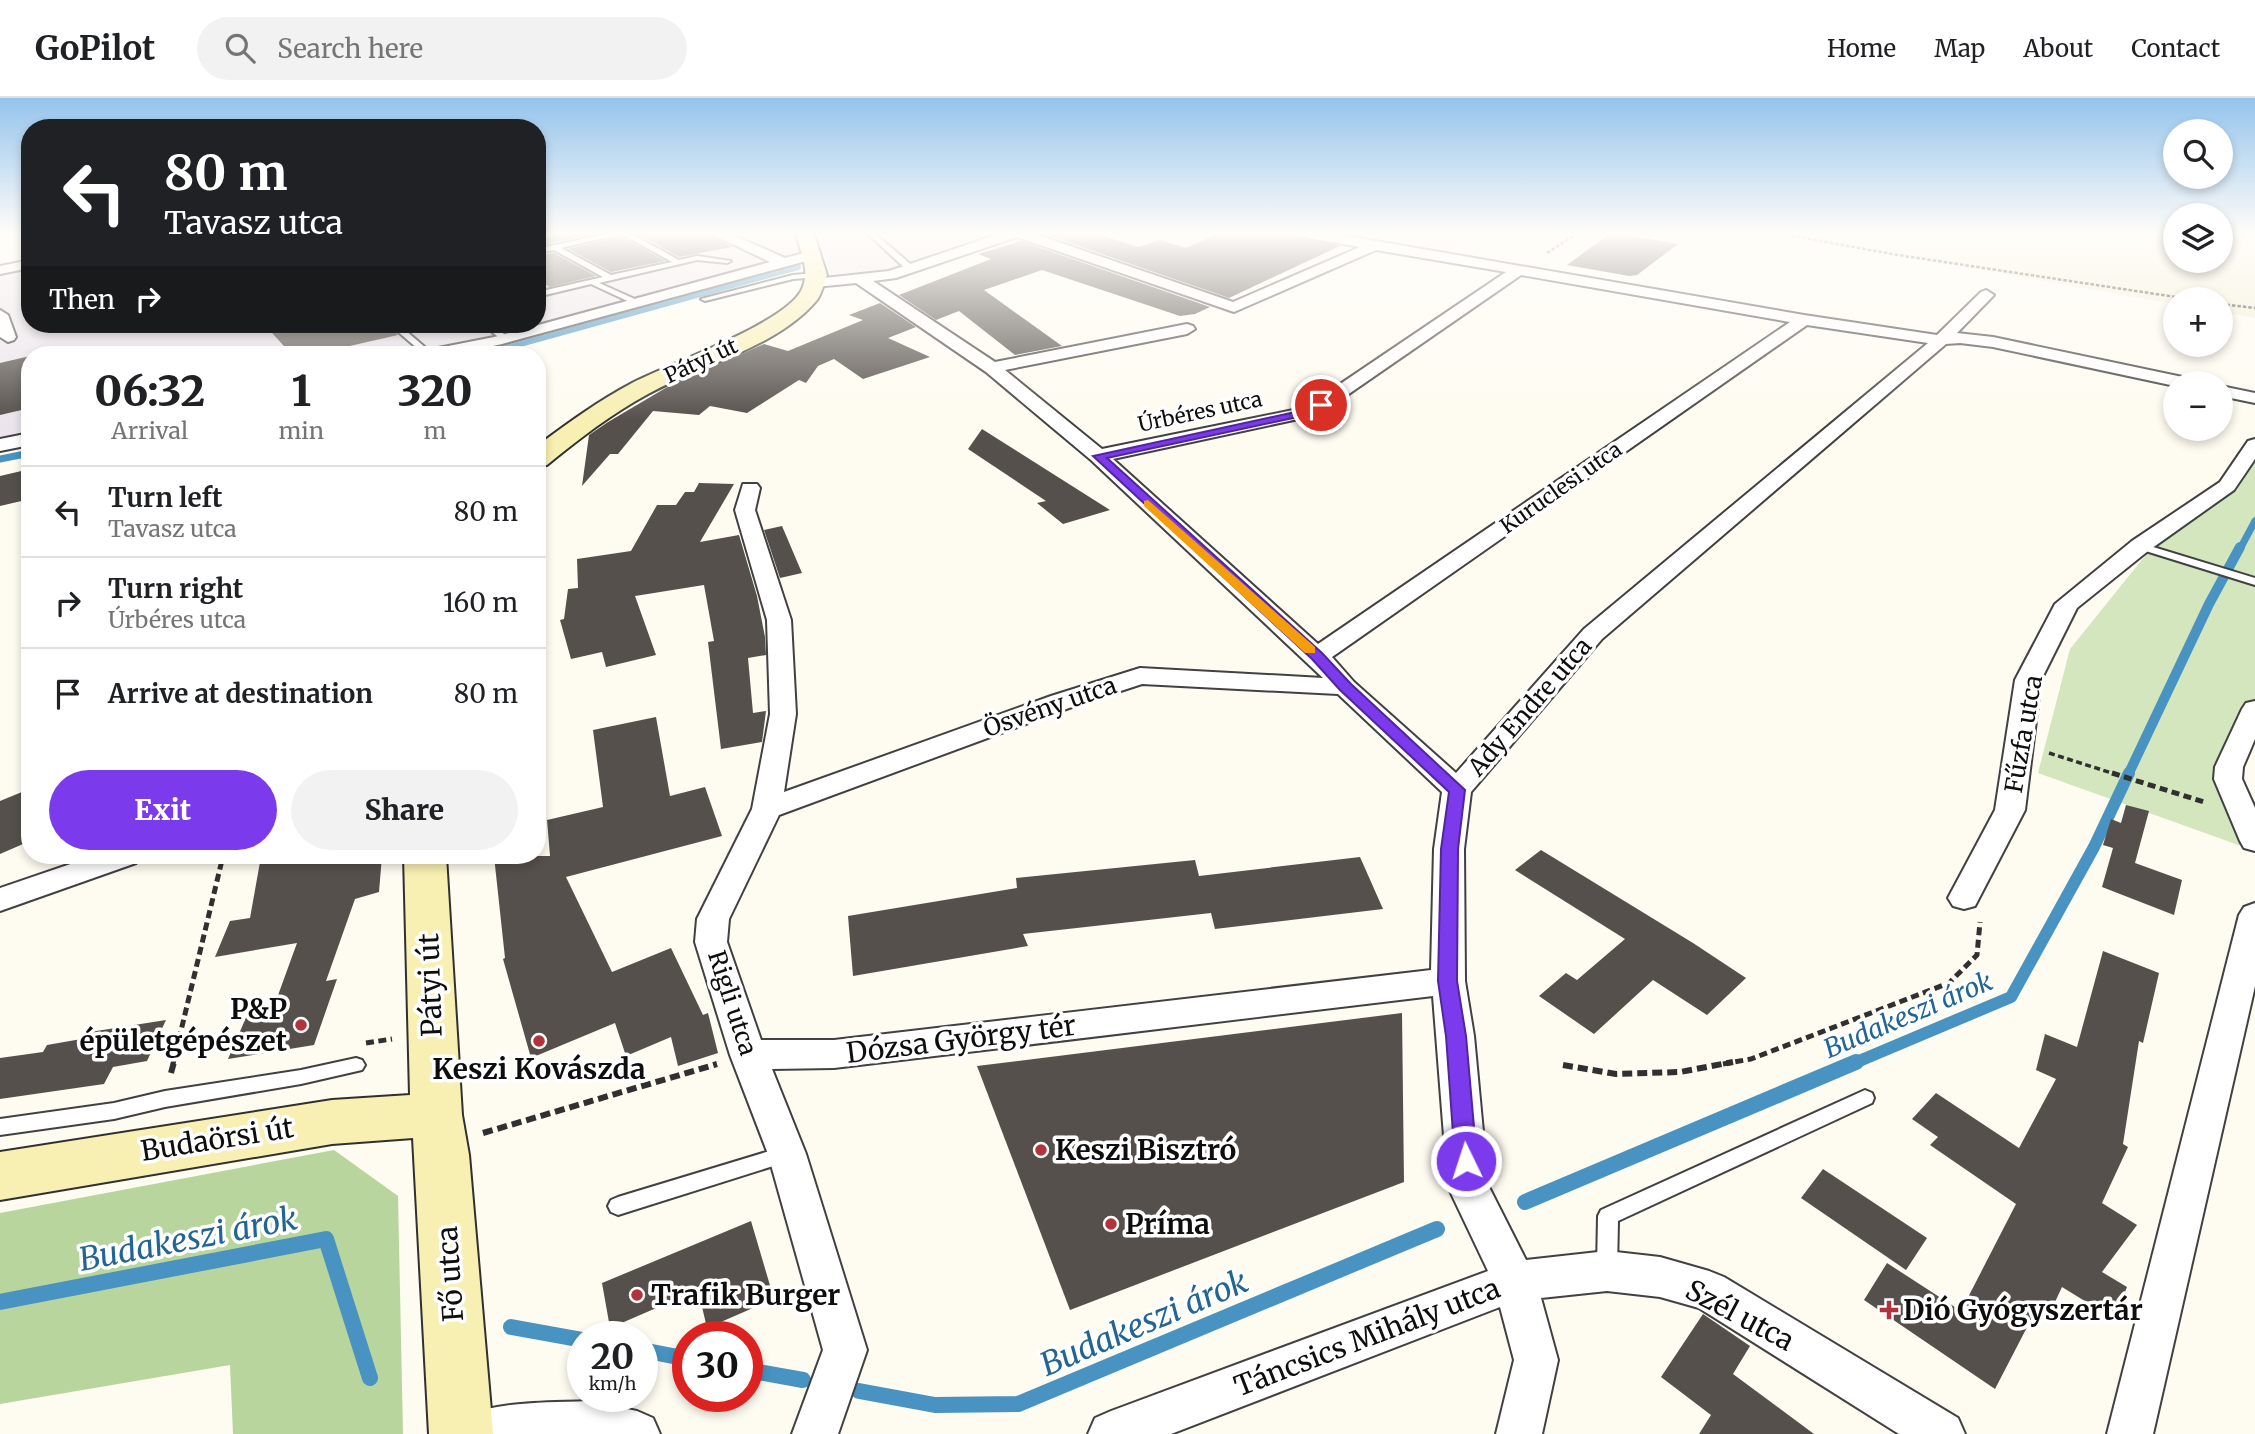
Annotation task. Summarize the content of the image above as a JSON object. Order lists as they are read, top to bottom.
{
  "streets": {
    "main road": ["Pátyi út", "Budaörsi út", "Fő utca"],
    "street": [
      "Úrbéres utca",
      "Kuruclesi utca",
      "Ösvény utca",
      "Ady Endre utca",
      "Fűzfa utca",
      "Rigli utca",
      "Dózsa György tér",
      "Szél utca",
      "Táncsics Mihály utca"
    ]
  },
  "crossings": [
    ["Pátyi út", "Budaörsi út"],
    ["Pátyi út", "Fő utca"],
    ["Ösvény utca", "Rigli utca"],
    ["Ady Endre utca", "Dózsa György tér"],
    ["Ady Endre utca", "Szél utca"],
    ["Ady Endre utca", "Táncsics Mihály utca"],
    ["Rigli utca", "Dózsa György tér"],
    ["Budaörsi út", "Fő utca"],
    ["Szél utca", "Táncsics Mihály utca"]
  ],
  "water": ["Budakeszi árok"],
  "places": {
    "other": [
      "P&P épületgépészet",
      "Keszi Kovászda",
      "Keszi Bisztró",
      "Príma",
      "Trafik Burger"
    ],
    "health": ["Dió Gyógyszertár"]
  },
  "page": {
    "header": "GoPilot",
    "search": "Search here",
    "nav": [
      "Home",
      "Map",
      "About",
      "Contact"
    ],
    "map_buttons": ["+", "−"],
    "turn": ["80 m", "Tavasz utca"],
    "then": "Then",
    "eta": [
      "06:32",
      "Arrival",
      "1",
      "min",
      "320",
      "m"
    ],
    "list": [
      {
        "name": "Turn left",
        "note": "Tavasz utca",
        "value": "80 m"
      },
      {
        "name": "Turn right",
        "note": "Úrbéres utca",
        "value": "160 m"
      },
      {
        "name": "Arrive at destination",
        "value": "80 m"
      }
    ],
    "buttons": ["Exit", "Share"],
    "speed": "20 km/h",
    "limit": "30"
  }
}
